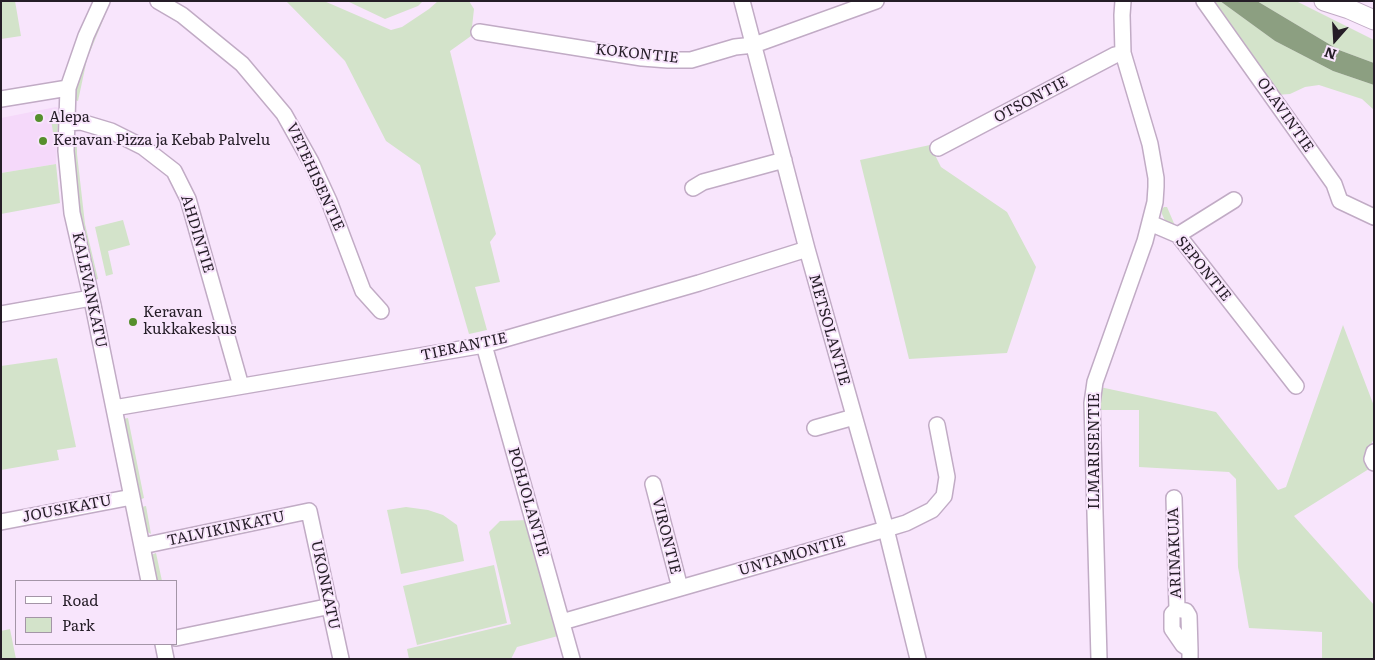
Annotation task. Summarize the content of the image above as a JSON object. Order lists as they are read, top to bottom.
{
  "streets": {
    "street": [
      "KOKONTIE",
      "OTSONTIE",
      "OLAVINTIE",
      "VETEHISENTIE",
      "AHDINTIE",
      "SEPONTIE",
      "KALEVANKATU",
      "METSOLANTIE",
      "TIERANTIE",
      "ILMARISENTIE",
      "POHJOLANTIE",
      "JOUSIKATU",
      "TALVIKINKATU",
      "VIRONTIE",
      "ARINAKUJA",
      "UNTAMONTIE",
      "UKONKATU"
    ]
  },
  "crossings": [
    ["KOKONTIE", "METSOLANTIE"],
    ["AHDINTIE", "KALEVANKATU"],
    ["AHDINTIE", "TIERANTIE"],
    ["SEPONTIE", "ILMARISENTIE"],
    ["KALEVANKATU", "TIERANTIE"],
    ["KALEVANKATU", "JOUSIKATU"],
    ["KALEVANKATU", "TALVIKINKATU"],
    ["METSOLANTIE", "TIERANTIE"],
    ["METSOLANTIE", "UNTAMONTIE"],
    ["TIERANTIE", "POHJOLANTIE"],
    ["POHJOLANTIE", "UNTAMONTIE"],
    ["TALVIKINKATU", "UKONKATU"],
    ["VIRONTIE", "UNTAMONTIE"]
  ],
  "places": ["Alepa", "Keravan Pizza ja Kebab Palvelu", "Keravan kukkakeskus"],
  "legend": ["Road", "Park"],
  "north": "bottom"
}
